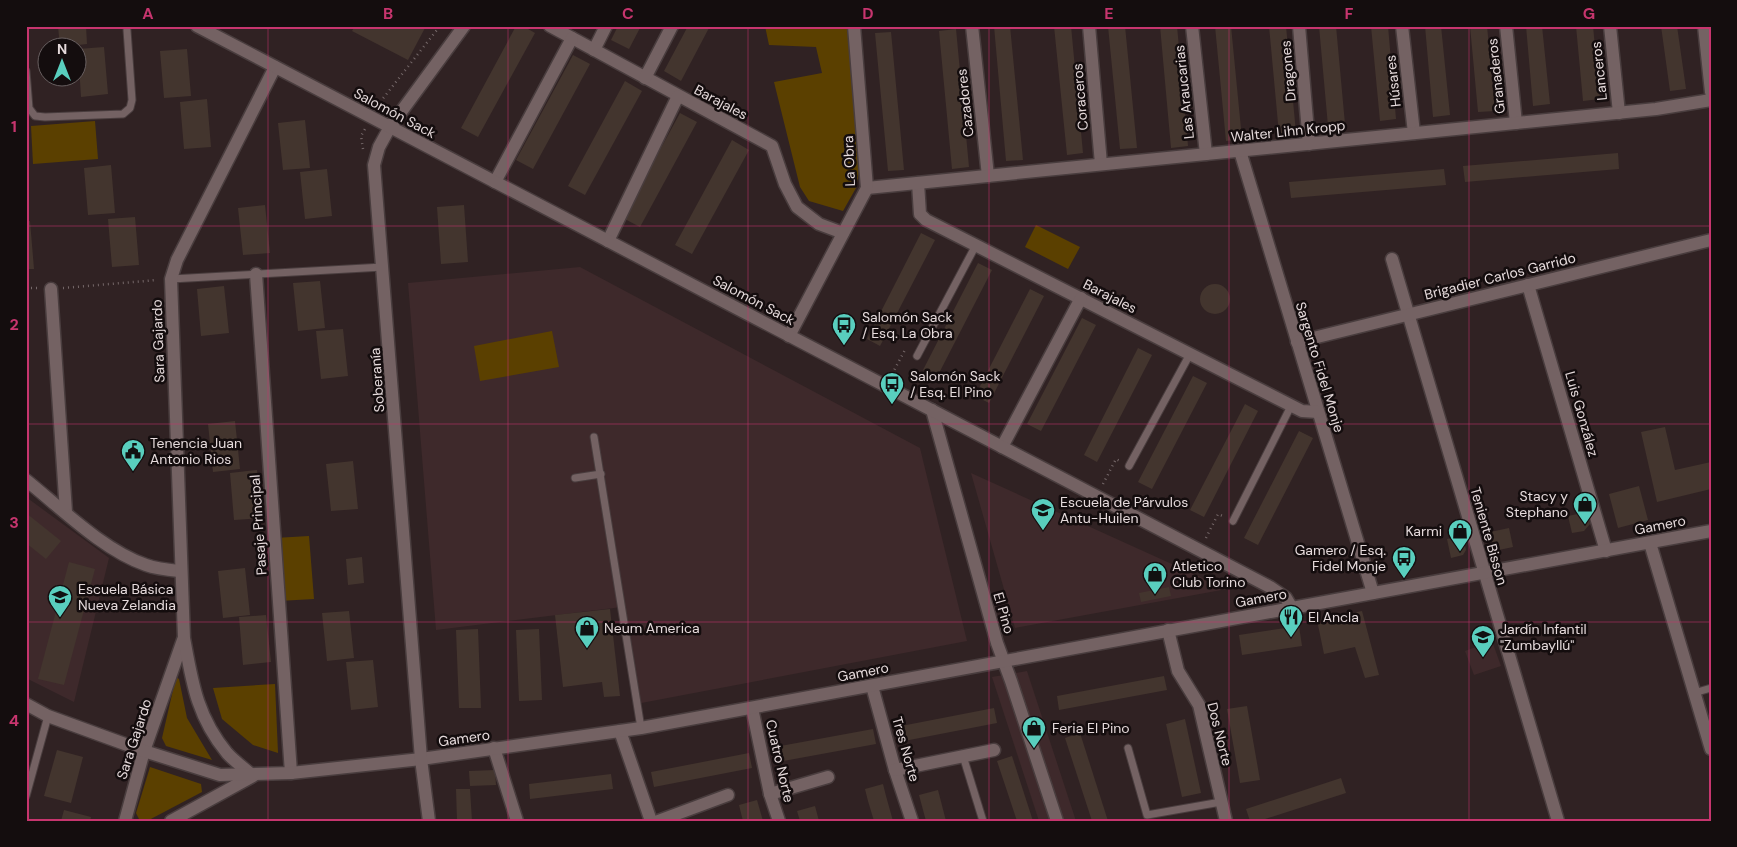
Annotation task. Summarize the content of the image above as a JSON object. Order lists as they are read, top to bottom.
{
  "streets": {
    "street": [
      "Dragones",
      "Lanceros",
      "Granaderos",
      "Húsares",
      "Las Araucarias",
      "Coraceros",
      "Barajales",
      "Cazadores",
      "Salomón Sack",
      "Walter Lihn Kropp",
      "La Obra",
      "Brigadier Carlos Garrido",
      "Sara Gajardo",
      "Sargento Fidel Monje",
      "Soberanía",
      "Luis González",
      "Pasaje Principal",
      "Gamero",
      "Teniente Bisson",
      "El Pino",
      "Dos Norte",
      "Tres Norte",
      "Cuatro Norte"
    ]
  },
  "crossings": [
    ["Dragones", "Walter Lihn Kropp"],
    ["Lanceros", "Walter Lihn Kropp"],
    ["Granaderos", "Walter Lihn Kropp"],
    ["Húsares", "Walter Lihn Kropp"],
    ["Las Araucarias", "Walter Lihn Kropp"],
    ["Coraceros", "Walter Lihn Kropp"],
    ["Barajales", "Walter Lihn Kropp"],
    ["Barajales", "La Obra"],
    ["Barajales", "Sargento Fidel Monje"],
    ["Cazadores", "Walter Lihn Kropp"],
    ["Salomón Sack", "La Obra"],
    ["Salomón Sack", "Sara Gajardo"],
    ["Salomón Sack", "Soberanía"],
    ["Salomón Sack", "Gamero"],
    ["Salomón Sack", "El Pino"],
    ["Walter Lihn Kropp", "La Obra"],
    ["Walter Lihn Kropp", "Sargento Fidel Monje"],
    ["Brigadier Carlos Garrido", "Sargento Fidel Monje"],
    ["Brigadier Carlos Garrido", "Luis González"],
    ["Brigadier Carlos Garrido", "Teniente Bisson"],
    ["Sara Gajardo", "Gamero"],
    ["Sargento Fidel Monje", "Gamero"],
    ["Soberanía", "Gamero"],
    ["Luis González", "Gamero"],
    ["Pasaje Principal", "Gamero"],
    ["Gamero", "Teniente Bisson"],
    ["Gamero", "El Pino"],
    ["Gamero", "Dos Norte"],
    ["Gamero", "Tres Norte"],
    ["Gamero", "Cuatro Norte"]
  ],
  "places": {
    "bus stop": ["Salomón Sack / Esq. La Obra", "Salomón Sack / Esq. El Pino", "Gamero / Esq. Fidel Monje"],
    "public building": ["Tenencia Juan Antonio Rios"],
    "shop": [
      "Stacy y Stephano",
      "Karmi",
      "Atletico Club Torino",
      "Neum America",
      "Feria El Pino"
    ],
    "school or university": ["Escuela de Párvulos Antu-Huilen", "Escuela Básica Nueva Zelandia", "Jardín Infantil \"Zumbayllú\""],
    "restaurant": ["El Ancla"]
  },
  "north": "top",
  "grid": {
    "columns": [
      "A",
      "B",
      "C",
      "D",
      "E",
      "F",
      "G"
    ],
    "rows": [
      "1",
      "2",
      "3",
      "4"
    ]
  }
}
